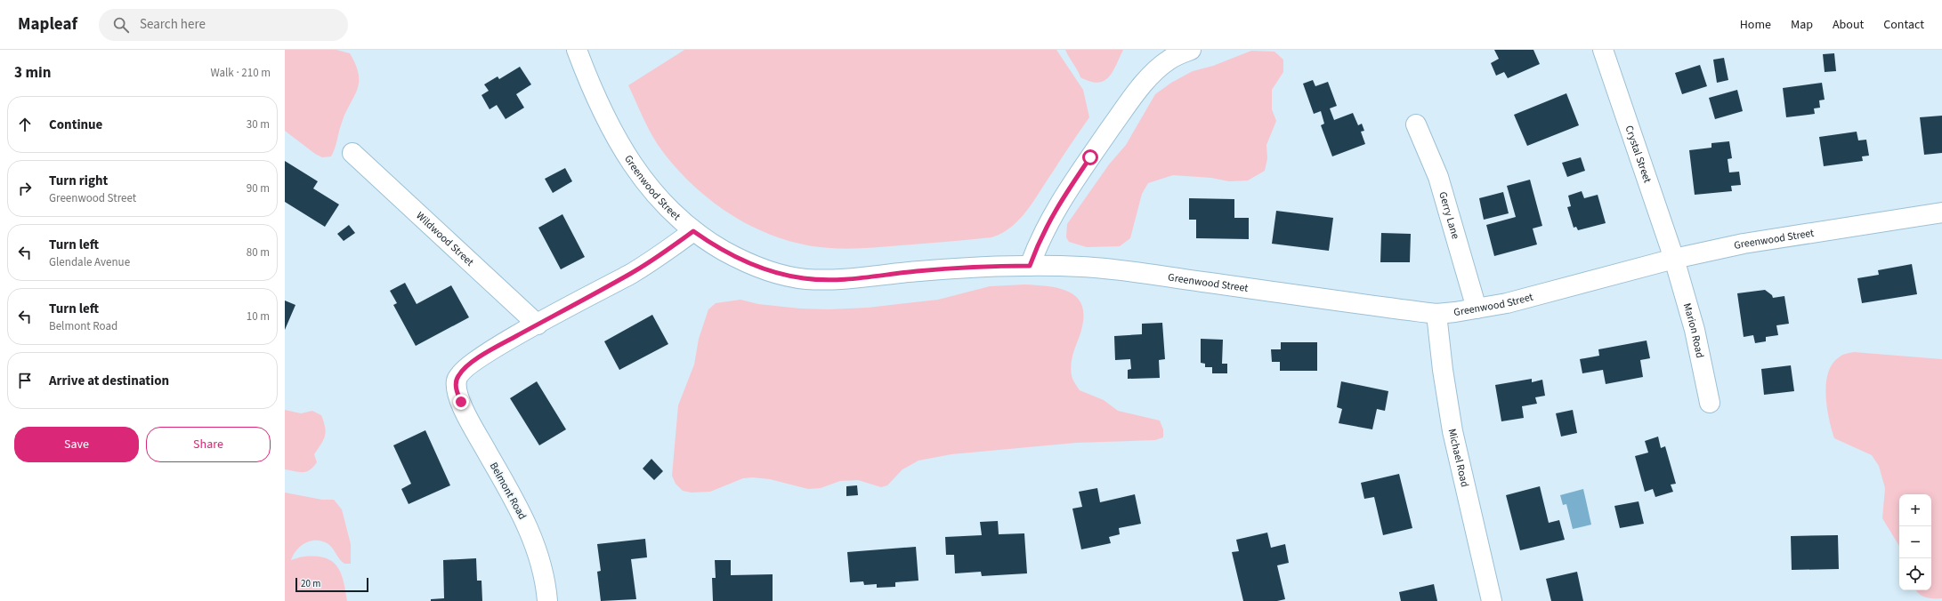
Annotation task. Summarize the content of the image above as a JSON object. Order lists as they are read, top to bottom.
{
  "streets": {
    "street": [
      "Crystal Street",
      "Greenwood Street",
      "Gerry Lane",
      "Wildwood Street",
      "Marion Road",
      "Michael Road",
      "Belmont Road"
    ]
  },
  "crossings": [
    ["Crystal Street", "Greenwood Street"],
    ["Crystal Street", "Marion Road"],
    ["Greenwood Street", "Gerry Lane"],
    ["Greenwood Street", "Marion Road"],
    ["Greenwood Street", "Michael Road"],
    ["Wildwood Street", "Belmont Road"]
  ],
  "scale_bar": "20 m",
  "page": {
    "header": "Mapleaf",
    "search": "Search here",
    "nav": [
      "Home",
      "Map",
      "About",
      "Contact"
    ],
    "heading": ["3 min", "Walk · 210 m"],
    "list": [
      ["Continue", "30 m"],
      ["Turn right", "Greenwood Street", "90 m"],
      ["Turn left", "Glendale Avenue", "80 m"],
      ["Turn left", "Belmont Road", "10 m"],
      "Arrive at destination"
    ],
    "buttons": ["Save", "Share"],
    "map_buttons": ["+", "−"],
    "scale": "20 m"
  }
}
